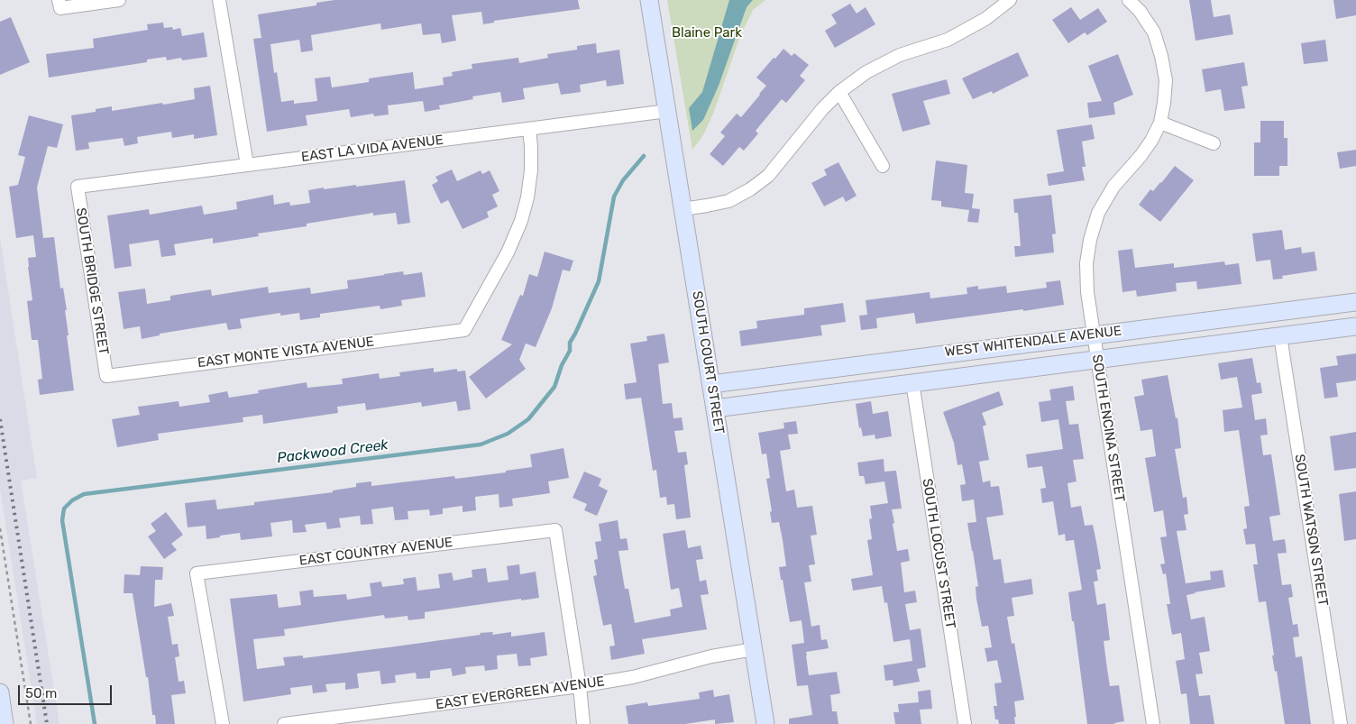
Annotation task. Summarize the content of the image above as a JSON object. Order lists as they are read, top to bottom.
{
  "streets": {
    "street": [
      "EAST LA VIDA AVENUE",
      "SOUTH BRIDGE STREET",
      "WEST WHITENDALE AVENUE",
      "EAST MONTE VISTA AVENUE",
      "SOUTH COURT STREET",
      "SOUTH ENCINA STREET",
      "SOUTH WATSON STREET",
      "EAST COUNTRY AVENUE",
      "SOUTH LOCUST STREET",
      "EAST EVERGREEN AVENUE"
    ]
  },
  "crossings": [
    ["EAST LA VIDA AVENUE", "SOUTH BRIDGE STREET"],
    ["EAST LA VIDA AVENUE", "EAST MONTE VISTA AVENUE"],
    ["EAST LA VIDA AVENUE", "SOUTH COURT STREET"],
    ["SOUTH BRIDGE STREET", "EAST MONTE VISTA AVENUE"],
    ["WEST WHITENDALE AVENUE", "SOUTH COURT STREET"],
    ["WEST WHITENDALE AVENUE", "SOUTH ENCINA STREET"],
    ["WEST WHITENDALE AVENUE", "SOUTH WATSON STREET"],
    ["WEST WHITENDALE AVENUE", "SOUTH LOCUST STREET"],
    ["SOUTH COURT STREET", "EAST EVERGREEN AVENUE"],
    ["EAST COUNTRY AVENUE", "EAST EVERGREEN AVENUE"]
  ],
  "water": ["Packwood Creek"],
  "parks": ["Blaine Park"],
  "scale_bar": "50 m"
}
